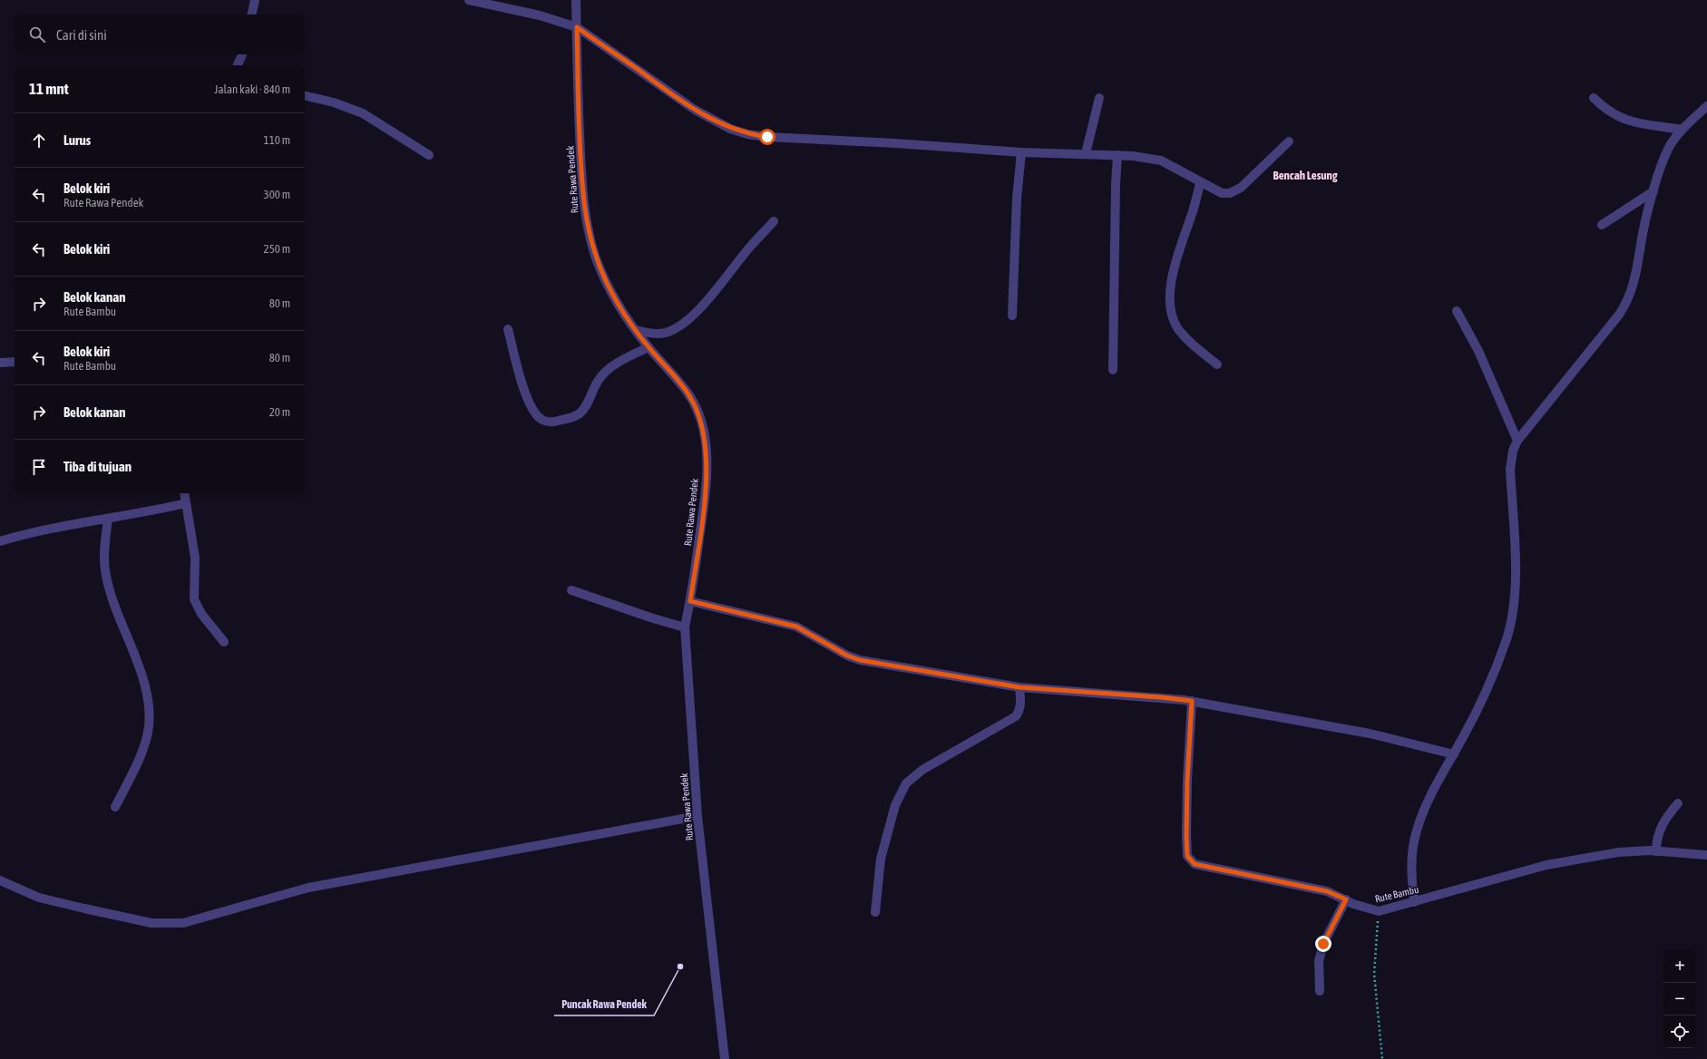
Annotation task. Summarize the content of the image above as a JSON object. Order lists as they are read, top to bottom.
{
  "streets": {
    "street": ["Rute Rawa Pendek", "Rute Bambu"]
  },
  "districts": ["Bencah Lesung"],
  "places": ["Puncak Rawa Pendek"],
  "page": {
    "search": "Cari di sini",
    "heading": ["11 mnt", "Jalan kaki · 840 m"],
    "list": [
      ["Lurus", "110 m"],
      ["Belok kiri", "Rute Rawa Pendek", "300 m"],
      ["Belok kiri", "250 m"],
      ["Belok kanan", "Rute Bambu", "80 m"],
      ["Belok kiri", "Rute Bambu", "80 m"],
      ["Belok kanan", "20 m"],
      "Tiba di tujuan"
    ],
    "map_buttons": ["+", "−"]
  }
}
